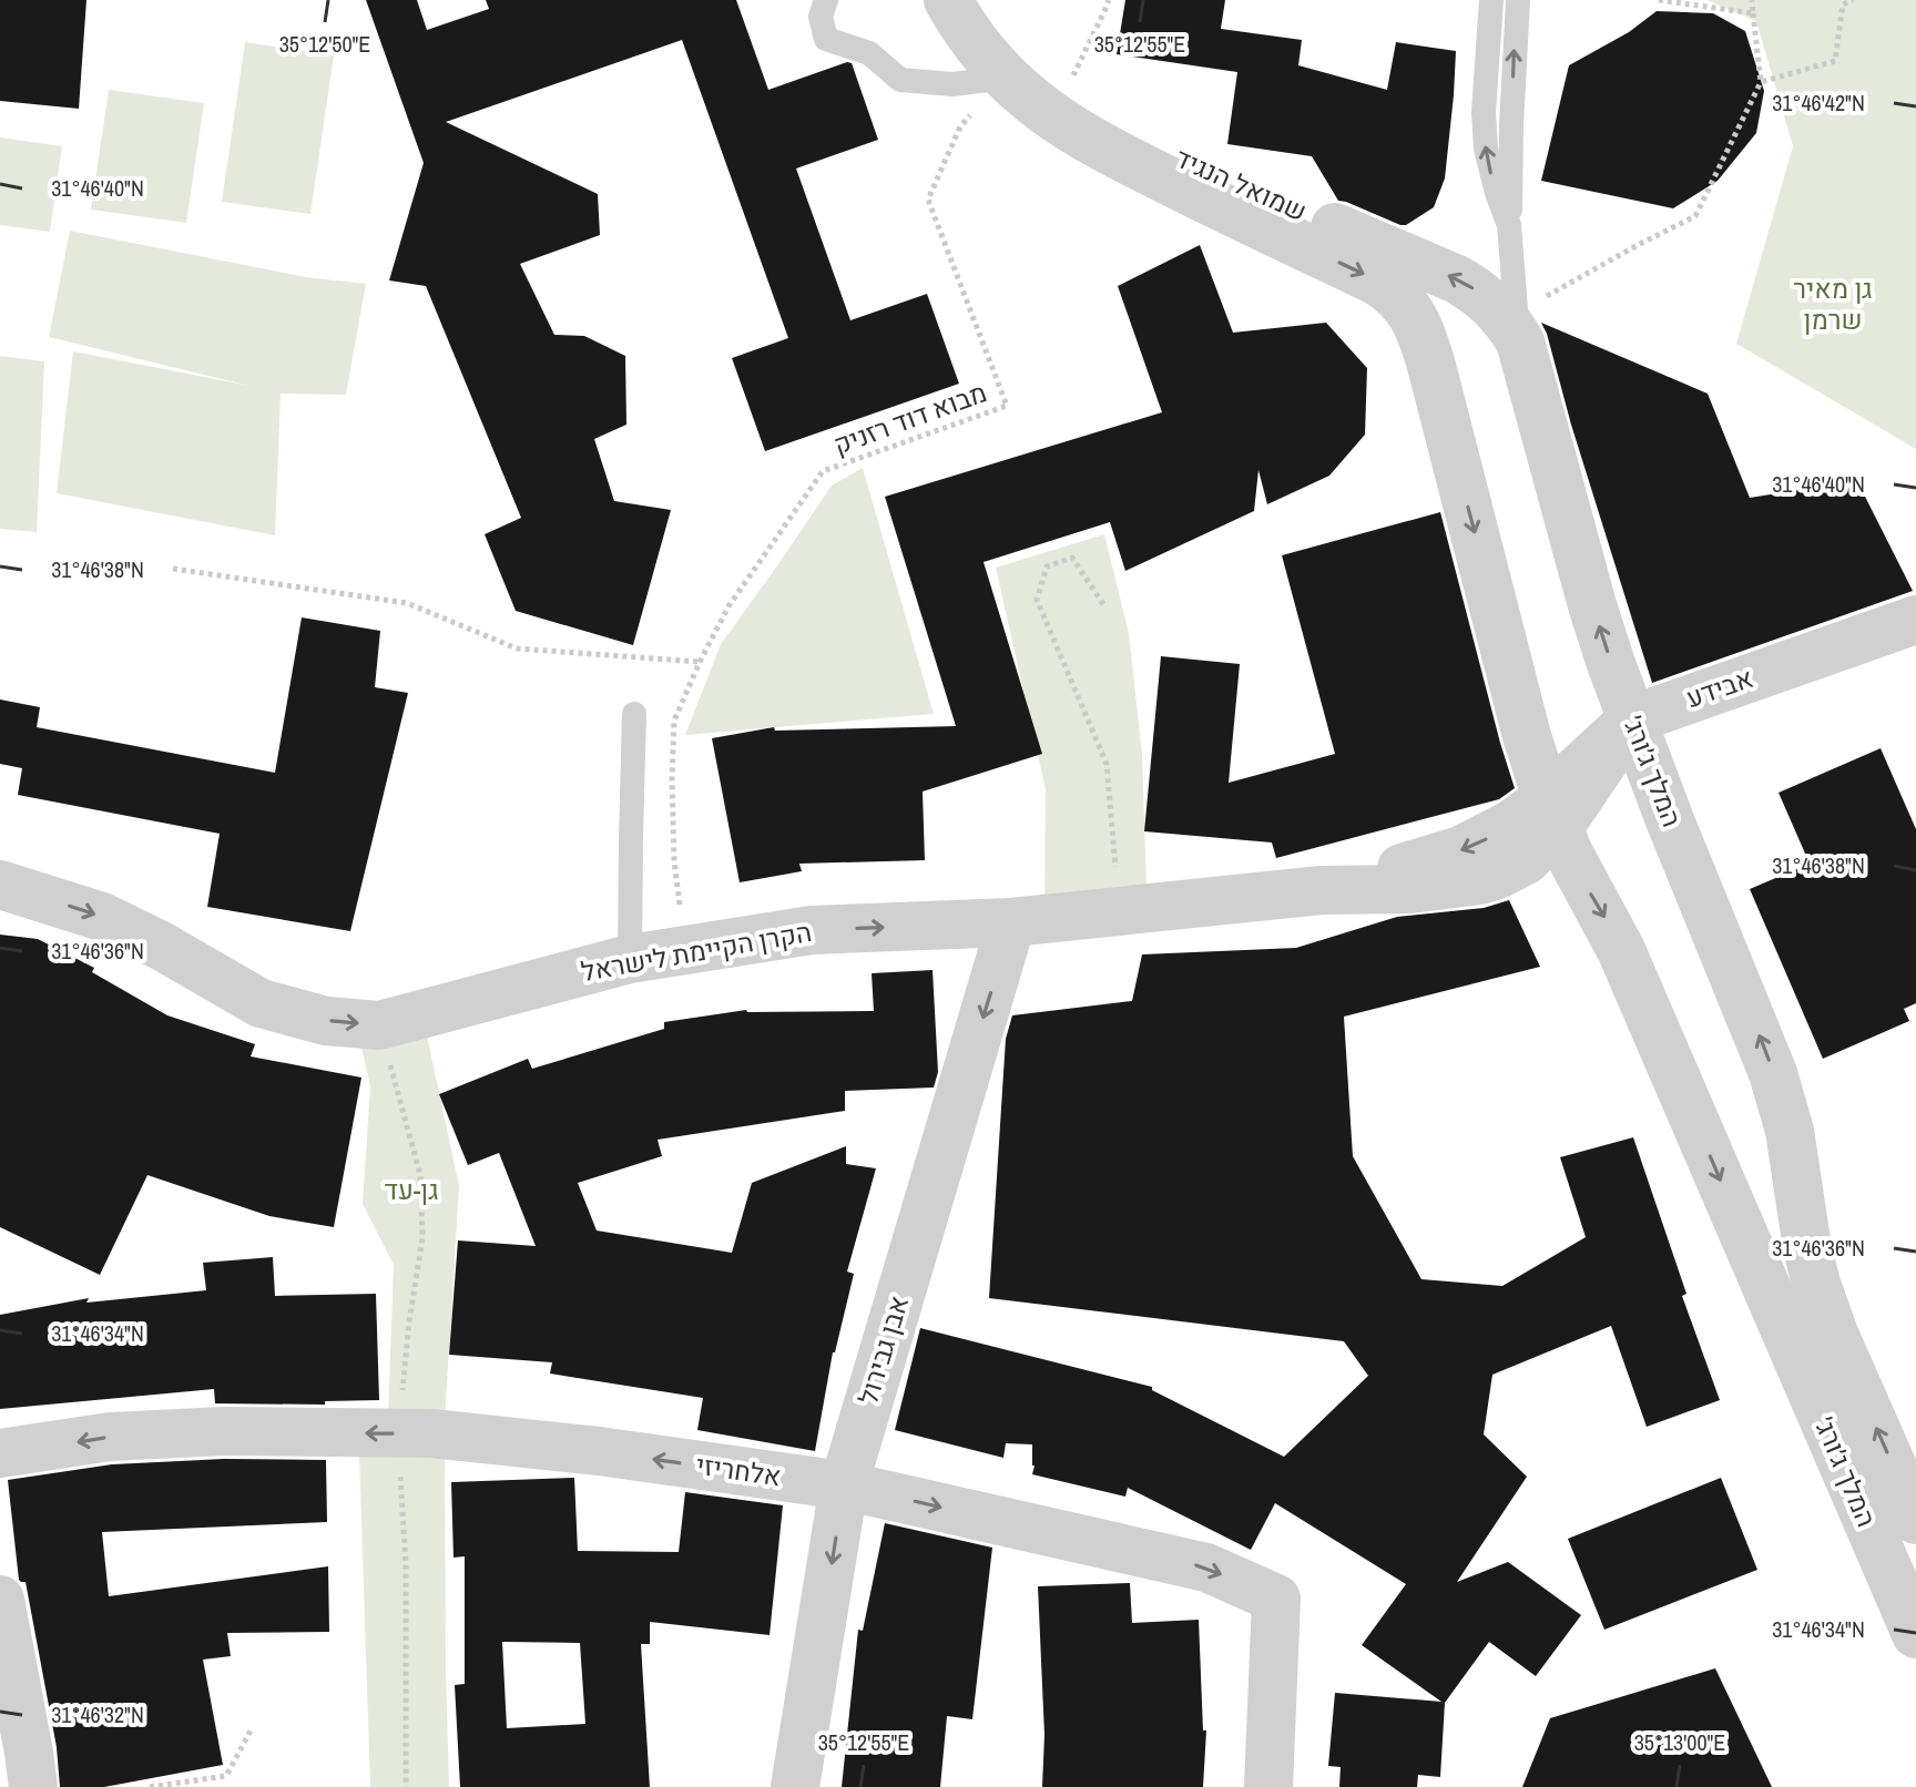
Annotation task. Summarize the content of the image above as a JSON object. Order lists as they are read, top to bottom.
{
  "streets": {
    "street": [
      "שמואל הנגיד",
      "אבידע",
      "המלך ג׳ורג׳",
      "הקרן הקיימת לישראל",
      "אבן גבירול",
      "אלחריזי"
    ],
    "path": ["מבוא דוד רזניק"]
  },
  "crossings": [
    ["שמואל הנגיד", "מבוא דוד רזניק"],
    ["שמואל הנגיד", "המלך ג׳ורג׳"],
    ["מבוא דוד רזניק", "הקרן הקיימת לישראל"],
    ["אבידע", "המלך ג׳ורג׳"],
    ["אבידע", "הקרן הקיימת לישראל"],
    ["המלך ג׳ורג׳", "הקרן הקיימת לישראל"],
    ["הקרן הקיימת לישראל", "אבן גבירול"],
    ["אבן גבירול", "אלחריזי"]
  ],
  "one_way": ["הקרן הקיימת לישראל", "אבן גבירול"],
  "parks": ["גן מאיר שרמן", "גן-עד"],
  "coordinates": [
    "35°12'50\"E",
    "35°12'55\"E",
    "31°46'42\"N",
    "31°46'40\"N",
    "31°46'38\"N",
    "31°46'36\"N",
    "31°46'34\"N",
    "31°46'32\"N",
    "35°13'00\"E"
  ]
}
